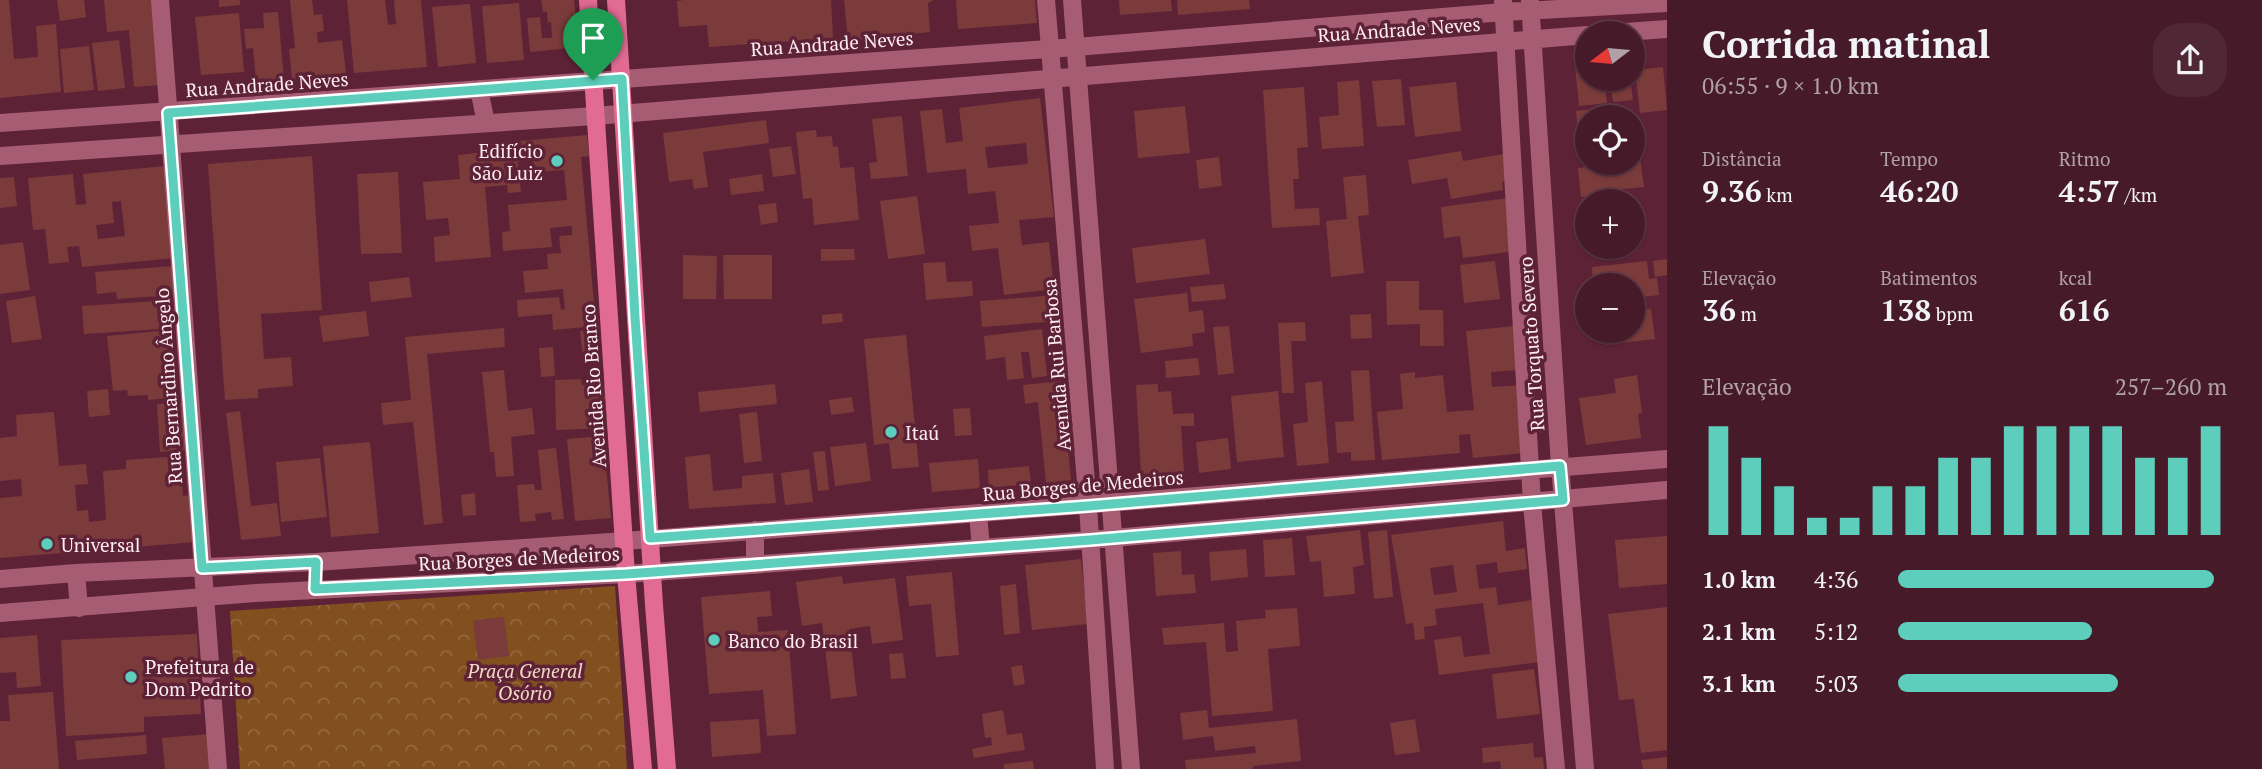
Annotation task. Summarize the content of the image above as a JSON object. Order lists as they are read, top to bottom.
{
  "streets": {
    "street": [
      "Rua Andrade Neves",
      "Rua Torquato Severo",
      "Avenida Rui Barbosa",
      "Rua Bernardino Ângelo",
      "Avenida Rio Branco",
      "Rua Borges de Medeiros"
    ]
  },
  "crossings": [
    ["Rua Andrade Neves", "Rua Torquato Severo"],
    ["Rua Andrade Neves", "Avenida Rui Barbosa"],
    ["Rua Andrade Neves", "Rua Bernardino Ângelo"],
    ["Rua Andrade Neves", "Avenida Rio Branco"],
    ["Rua Torquato Severo", "Rua Borges de Medeiros"],
    ["Avenida Rui Barbosa", "Rua Borges de Medeiros"],
    ["Rua Bernardino Ângelo", "Rua Borges de Medeiros"],
    ["Avenida Rio Branco", "Rua Borges de Medeiros"]
  ],
  "parks": ["Praça General Osório"],
  "places": [
    "Edifício São Luiz",
    "Itaú",
    "Universal",
    "Banco do Brasil",
    "Prefeitura de Dom Pedrito"
  ],
  "north": "left",
  "page": {
    "heading": ["Corrida matinal", "06:55 · 9 × 1.0 km"],
    "map_buttons": ["+", "−"],
    "stats": [
      ["Distância", "9.36 km"],
      ["Tempo", "46:20"],
      ["Ritmo", "4:57 /km"],
      ["Elevação", "36 m"],
      ["Batimentos", "138 bpm"],
      ["kcal", "616"]
    ],
    "chart": ["Elevação", "257–260 m"],
    "list": [
      {
        "name": "1.0 km",
        "note": "4:36"
      },
      {
        "name": "2.1 km",
        "note": "5:12"
      },
      {
        "name": "3.1 km",
        "note": "5:03"
      }
    ]
  }
}
